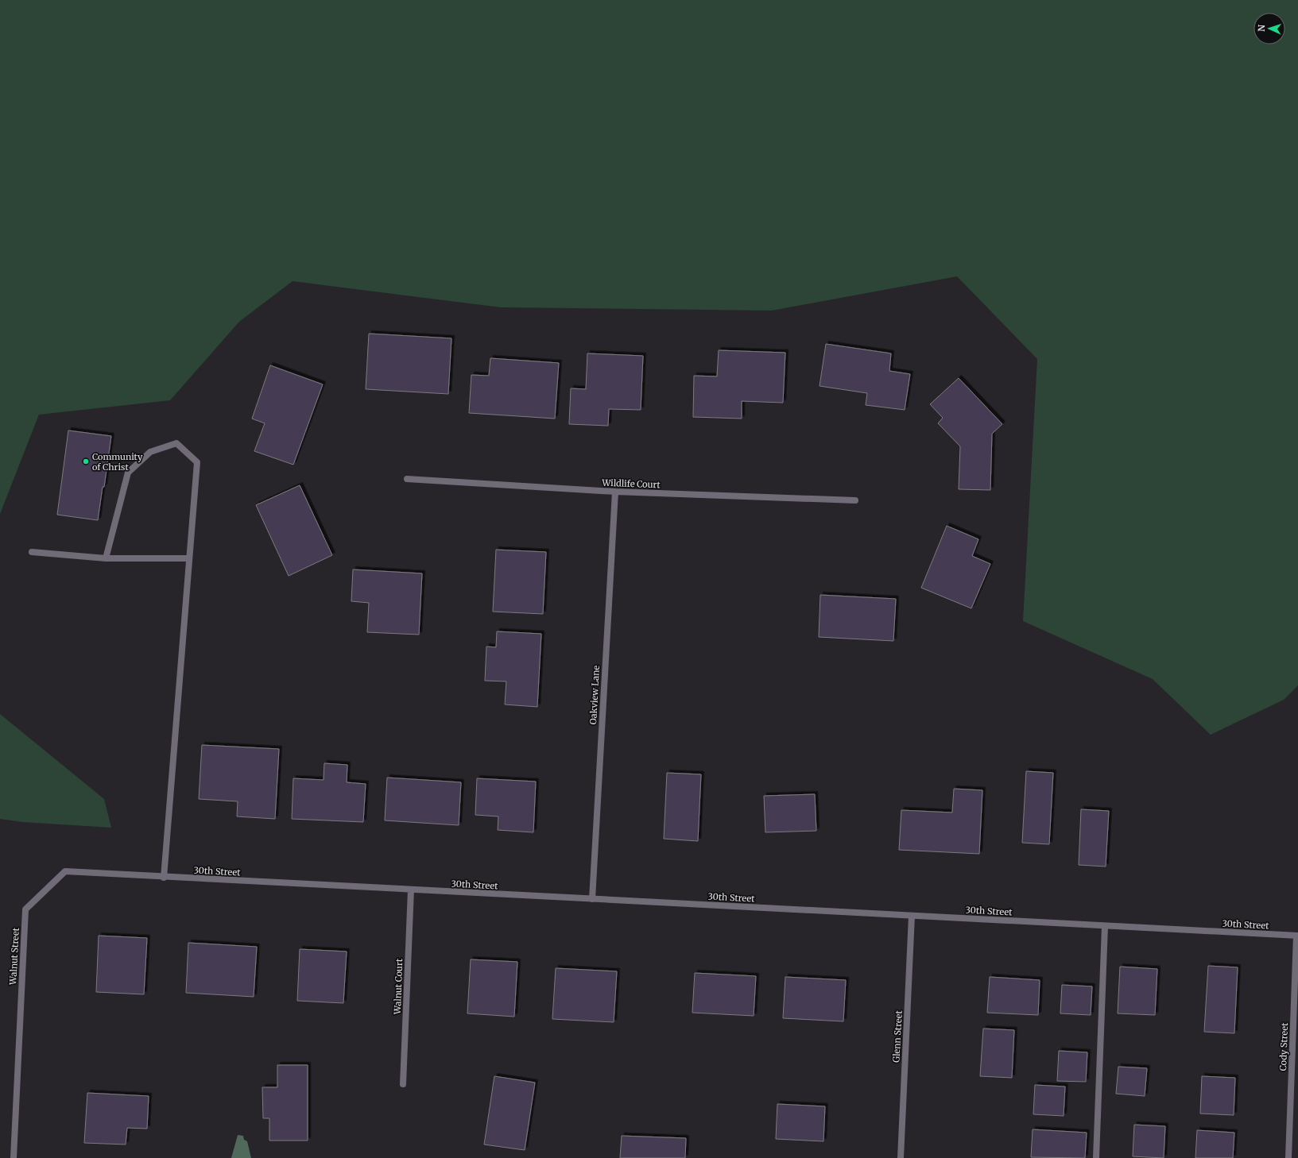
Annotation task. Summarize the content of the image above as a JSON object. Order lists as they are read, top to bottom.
{
  "streets": {
    "street": [
      "Wildlife Court",
      "Oakview Lane",
      "30th Street",
      "Walnut Street",
      "Walnut Court",
      "Glenn Street",
      "Cody Street"
    ]
  },
  "crossings": [
    ["Wildlife Court", "Oakview Lane"],
    ["Oakview Lane", "30th Street"],
    ["30th Street", "Walnut Street"],
    ["30th Street", "Walnut Court"],
    ["30th Street", "Glenn Street"],
    ["30th Street", "Cody Street"]
  ],
  "places": ["Community of Christ"],
  "north": "left"
}
